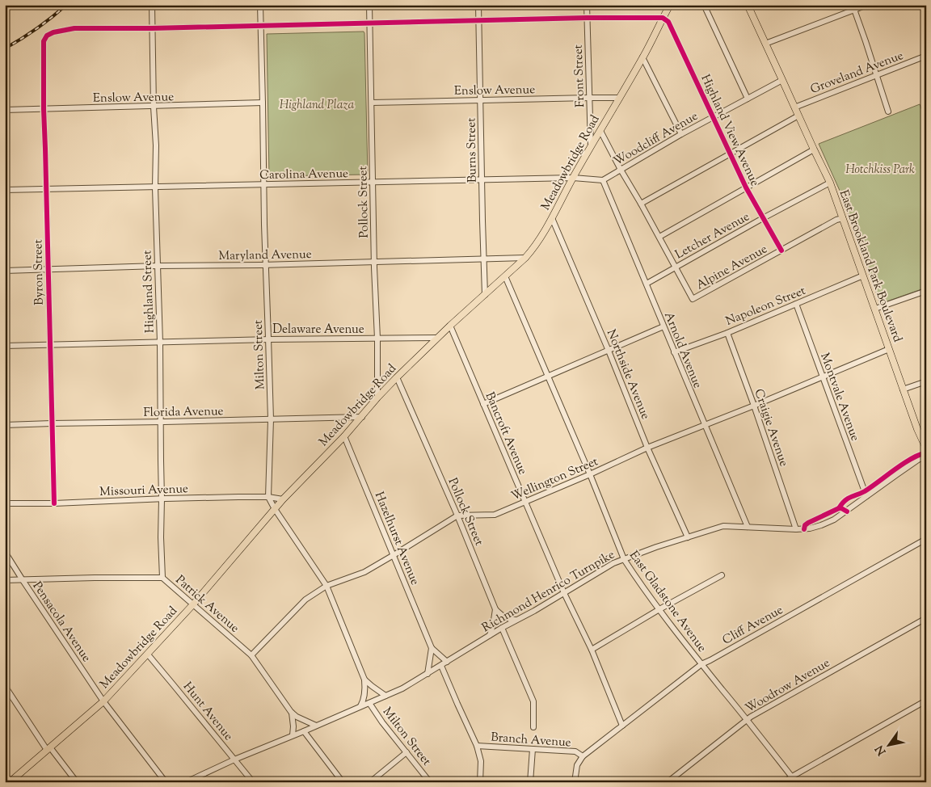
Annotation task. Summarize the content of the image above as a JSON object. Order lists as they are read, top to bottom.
{
  "streets": {
    "main road": ["Meadowbridge Road", "East Brookland Park Boulevard"],
    "street": [
      "Groveland Avenue",
      "Front Street",
      "Enslow Avenue",
      "Highland View Avenue",
      "Woodcliff Avenue",
      "Burns Street",
      "Carolina Avenue",
      "Pollock Street",
      "Letcher Avenue",
      "Maryland Avenue",
      "Alpine Avenue",
      "Byron Street",
      "Highland Street",
      "Napoleon Street",
      "Delaware Avenue",
      "Arnold Avenue",
      "Milton Street",
      "Northside Avenue",
      "Montvale Avenue",
      "Florida Avenue",
      "Craigie Avenue",
      "Bancroft Avenue",
      "Wellington Street",
      "Missouri Avenue",
      "Hazelhurst Avenue",
      "Richmond Henrico Turnpike",
      "East Gladstone Avenue",
      "Patrick Avenue",
      "Pensacola Avenue",
      "Cliff Avenue",
      "Woodrow Avenue",
      "Hunt Avenue",
      "Branch Avenue"
    ]
  },
  "crossings": [
    ["Groveland Avenue", "East Brookland Park Boulevard"],
    ["Front Street", "Enslow Avenue"],
    ["Front Street", "Meadowbridge Road"],
    ["Enslow Avenue", "Burns Street"],
    ["Enslow Avenue", "Meadowbridge Road"],
    ["Enslow Avenue", "Pollock Street"],
    ["Enslow Avenue", "Byron Street"],
    ["Enslow Avenue", "Highland Street"],
    ["Enslow Avenue", "Milton Street"],
    ["Highland View Avenue", "Woodcliff Avenue"],
    ["Highland View Avenue", "Meadowbridge Road"],
    ["Highland View Avenue", "Letcher Avenue"],
    ["Highland View Avenue", "Alpine Avenue"],
    ["Woodcliff Avenue", "Carolina Avenue"],
    ["Woodcliff Avenue", "East Brookland Park Boulevard"],
    ["Woodcliff Avenue", "Arnold Avenue"],
    ["Burns Street", "Meadowbridge Road"],
    ["Burns Street", "Carolina Avenue"],
    ["Burns Street", "Maryland Avenue"],
    ["Meadowbridge Road", "Carolina Avenue"],
    ["Meadowbridge Road", "Pollock Street"],
    ["Meadowbridge Road", "Maryland Avenue"],
    ["Meadowbridge Road", "Delaware Avenue"],
    ["Meadowbridge Road", "Milton Street"],
    ["Meadowbridge Road", "Northside Avenue"],
    ["Meadowbridge Road", "Florida Avenue"],
    ["Meadowbridge Road", "Bancroft Avenue"],
    ["Meadowbridge Road", "Missouri Avenue"],
    ["Meadowbridge Road", "Hazelhurst Avenue"],
    ["Meadowbridge Road", "East Gladstone Avenue"],
    ["Meadowbridge Road", "Patrick Avenue"],
    ["Meadowbridge Road", "Pensacola Avenue"],
    ["Meadowbridge Road", "Hunt Avenue"],
    ["Carolina Avenue", "Pollock Street"],
    ["Carolina Avenue", "Byron Street"],
    ["Carolina Avenue", "Highland Street"],
    ["Carolina Avenue", "Arnold Avenue"],
    ["Carolina Avenue", "Milton Street"],
    ["Pollock Street", "Maryland Avenue"],
    ["Pollock Street", "Delaware Avenue"],
    ["Pollock Street", "Wellington Street"],
    ["Letcher Avenue", "East Brookland Park Boulevard"],
    ["Letcher Avenue", "Alpine Avenue"],
    ["Letcher Avenue", "Arnold Avenue"],
    ["Maryland Avenue", "Byron Street"],
    ["Maryland Avenue", "Highland Street"],
    ["Maryland Avenue", "Milton Street"],
    ["East Brookland Park Boulevard", "Alpine Avenue"],
    ["East Brookland Park Boulevard", "Napoleon Street"],
    ["East Brookland Park Boulevard", "Wellington Street"],
    ["Byron Street", "Highland Street"],
    ["Byron Street", "Delaware Avenue"],
    ["Byron Street", "Florida Avenue"],
    ["Byron Street", "Missouri Avenue"],
    ["Highland Street", "Delaware Avenue"],
    ["Highland Street", "Florida Avenue"],
    ["Highland Street", "Missouri Avenue"],
    ["Highland Street", "Patrick Avenue"],
    ["Napoleon Street", "Arnold Avenue"],
    ["Napoleon Street", "Montvale Avenue"],
    ["Napoleon Street", "Craigie Avenue"],
    ["Delaware Avenue", "Milton Street"],
    ["Arnold Avenue", "Wellington Street"],
    ["Arnold Avenue", "Richmond Henrico Turnpike"],
    ["Milton Street", "Florida Avenue"],
    ["Milton Street", "Missouri Avenue"],
    ["Milton Street", "Richmond Henrico Turnpike"],
    ["Northside Avenue", "Wellington Street"],
    ["Northside Avenue", "Richmond Henrico Turnpike"],
    ["Montvale Avenue", "Wellington Street"],
    ["Montvale Avenue", "Richmond Henrico Turnpike"],
    ["Craigie Avenue", "Wellington Street"],
    ["Craigie Avenue", "Richmond Henrico Turnpike"],
    ["Bancroft Avenue", "Wellington Street"],
    ["Bancroft Avenue", "Richmond Henrico Turnpike"],
    ["Bancroft Avenue", "Cliff Avenue"],
    ["Wellington Street", "East Gladstone Avenue"],
    ["Hazelhurst Avenue", "Richmond Henrico Turnpike"],
    ["Richmond Henrico Turnpike", "East Gladstone Avenue"],
    ["Richmond Henrico Turnpike", "Patrick Avenue"],
    ["Richmond Henrico Turnpike", "Hunt Avenue"],
    ["East Gladstone Avenue", "Cliff Avenue"],
    ["East Gladstone Avenue", "Woodrow Avenue"],
    ["Patrick Avenue", "Pensacola Avenue"],
    ["Cliff Avenue", "Branch Avenue"]
  ],
  "parks": ["Highland Plaza", "Hotchkiss Park"],
  "north": "bottom left"
}
